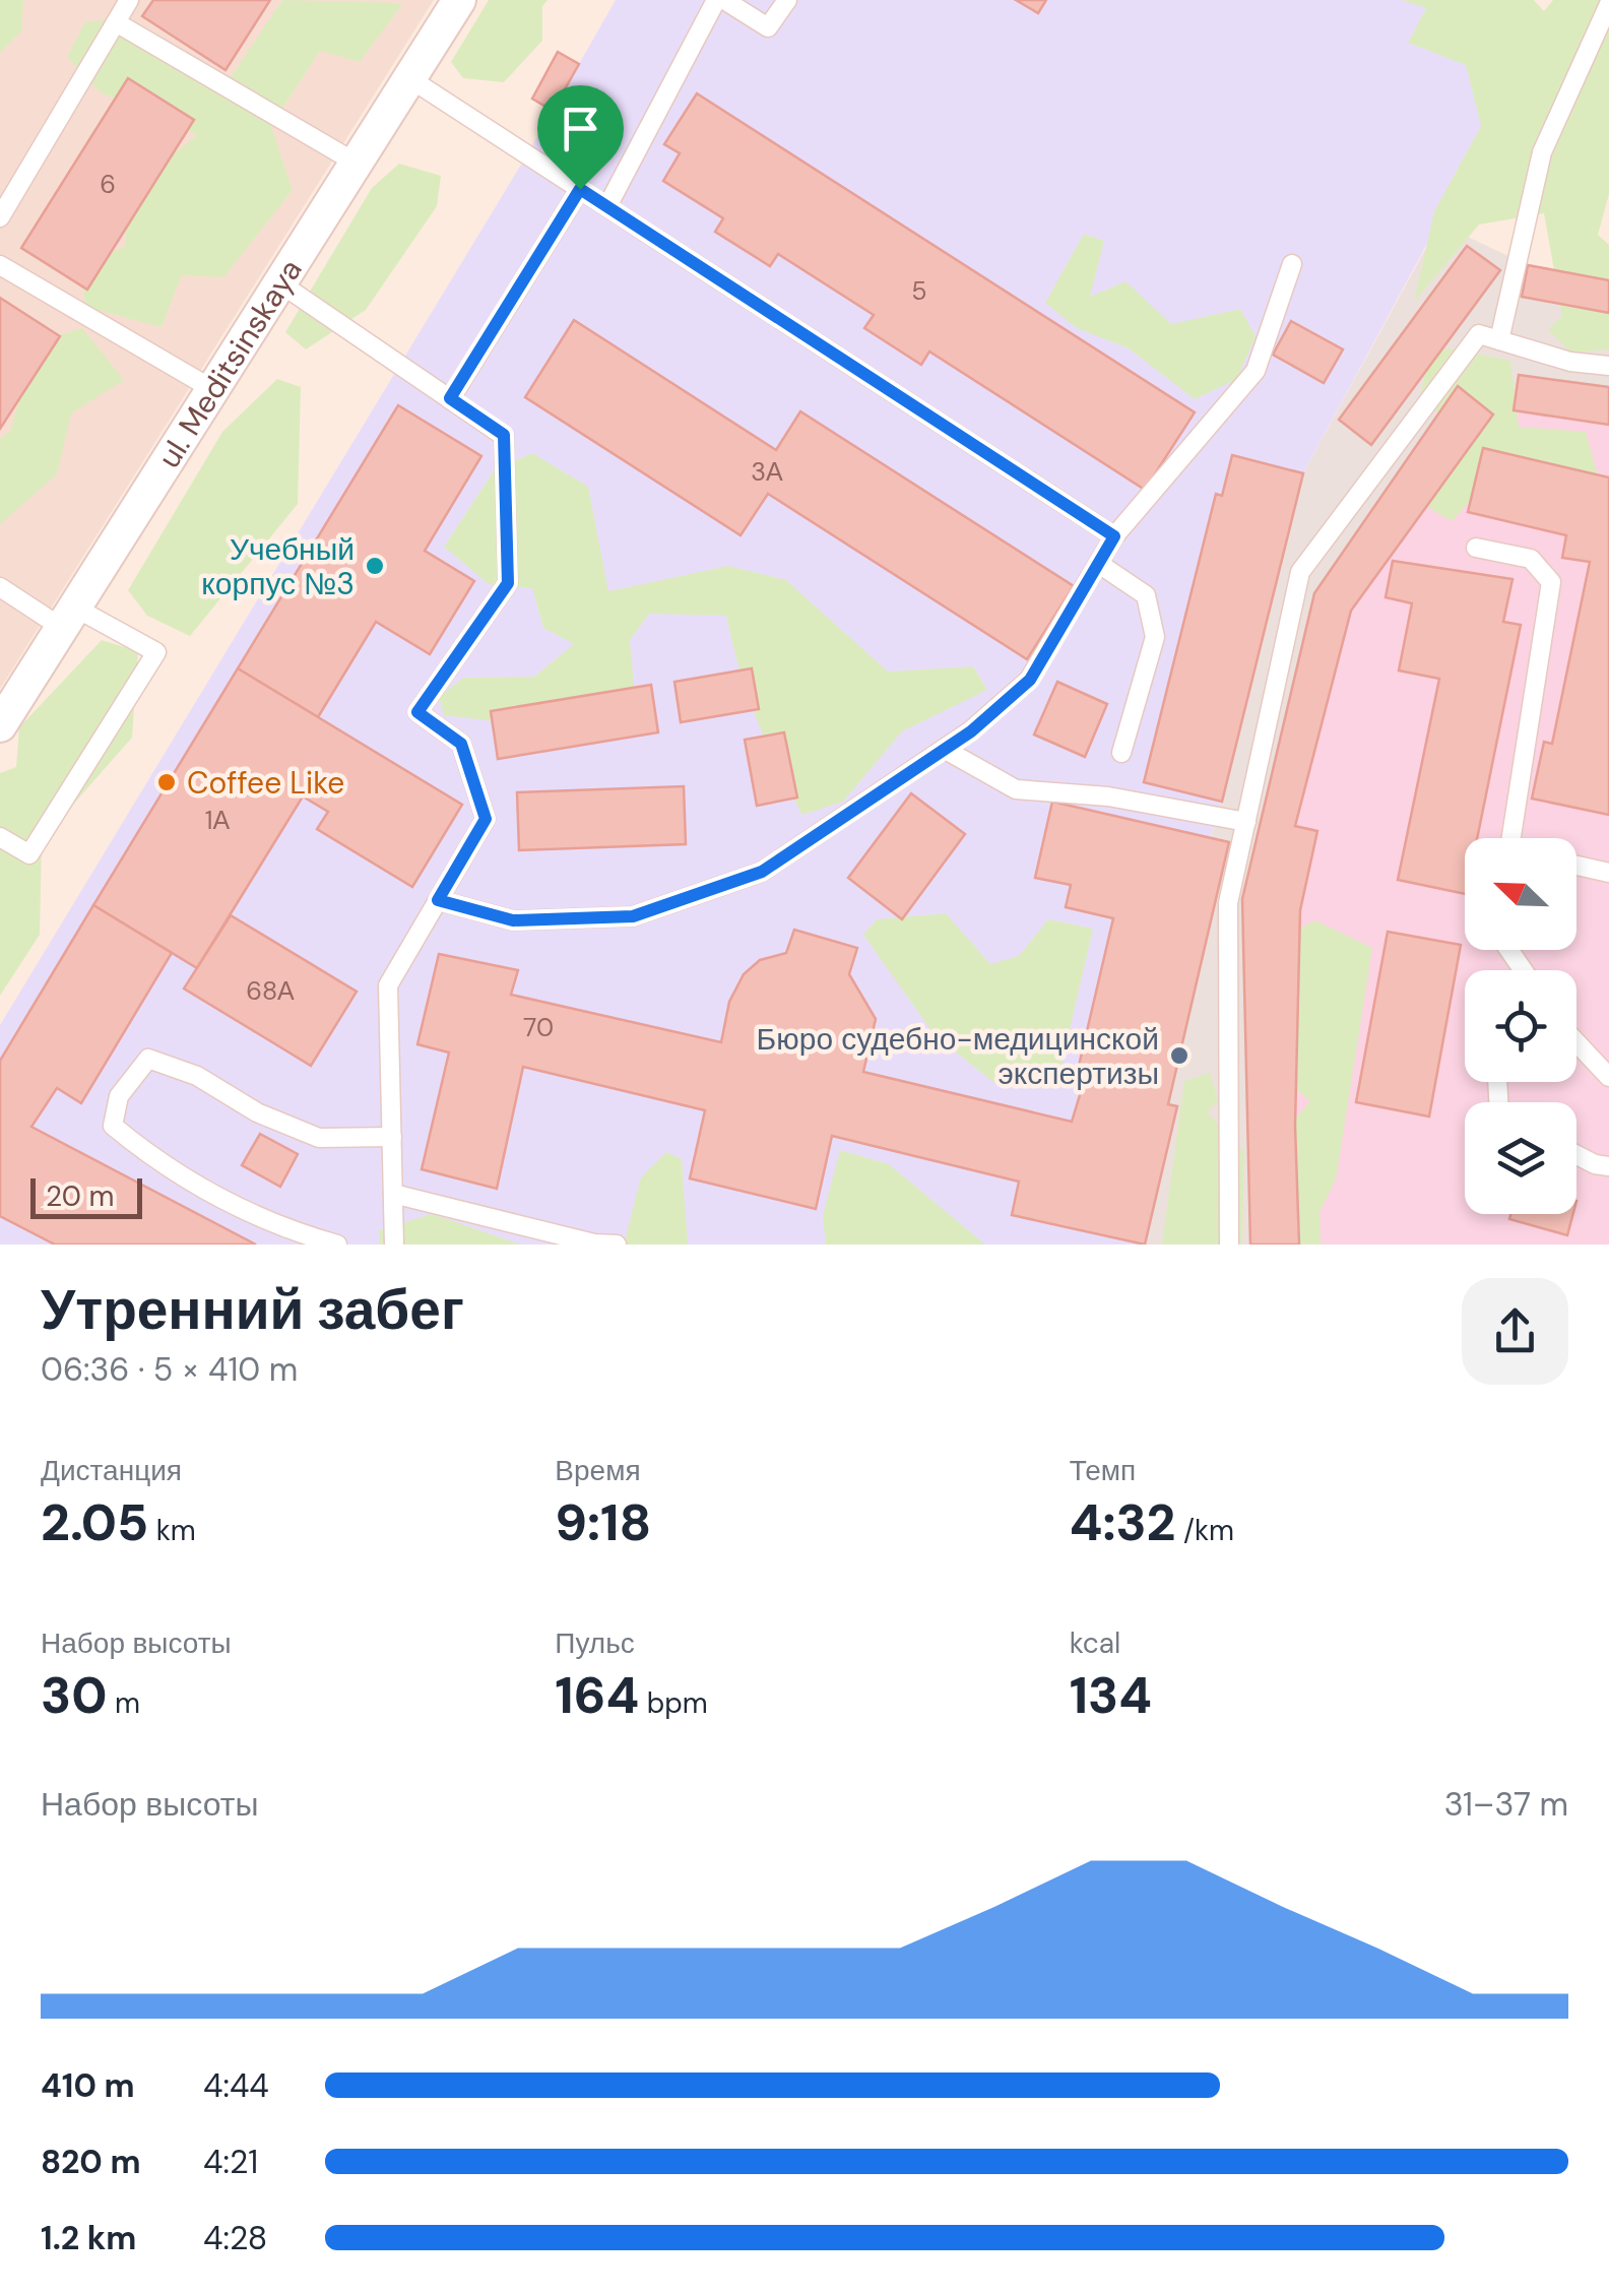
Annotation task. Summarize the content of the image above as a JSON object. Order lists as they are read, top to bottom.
{
  "streets": {
    "street": ["ul. Meditsinskaya"]
  },
  "places": ["Учебный корпус №3", "Coffee Like", "Бюро судебно-медицинской экспертизы"],
  "house_numbers": [
    "6",
    "5",
    "3А",
    "1А",
    "68А",
    "70"
  ],
  "scale_bar": "20 m",
  "north": "top left",
  "page": {
    "scale": "20 m",
    "heading": ["Утренний забег", "06:36 · 5 × 410 m"],
    "stats": [
      ["Дистанция", "2.05 km"],
      ["Время", "9:18"],
      ["Темп", "4:32 /km"],
      ["Набор высоты", "30 m"],
      ["Пульс", "164 bpm"],
      ["kcal", "134"]
    ],
    "chart": ["Набор высоты", "31–37 m"],
    "list": [
      {
        "name": "410 m",
        "note": "4:44"
      },
      {
        "name": "820 m",
        "note": "4:21"
      },
      {
        "name": "1.2 km",
        "note": "4:28"
      }
    ]
  }
}
